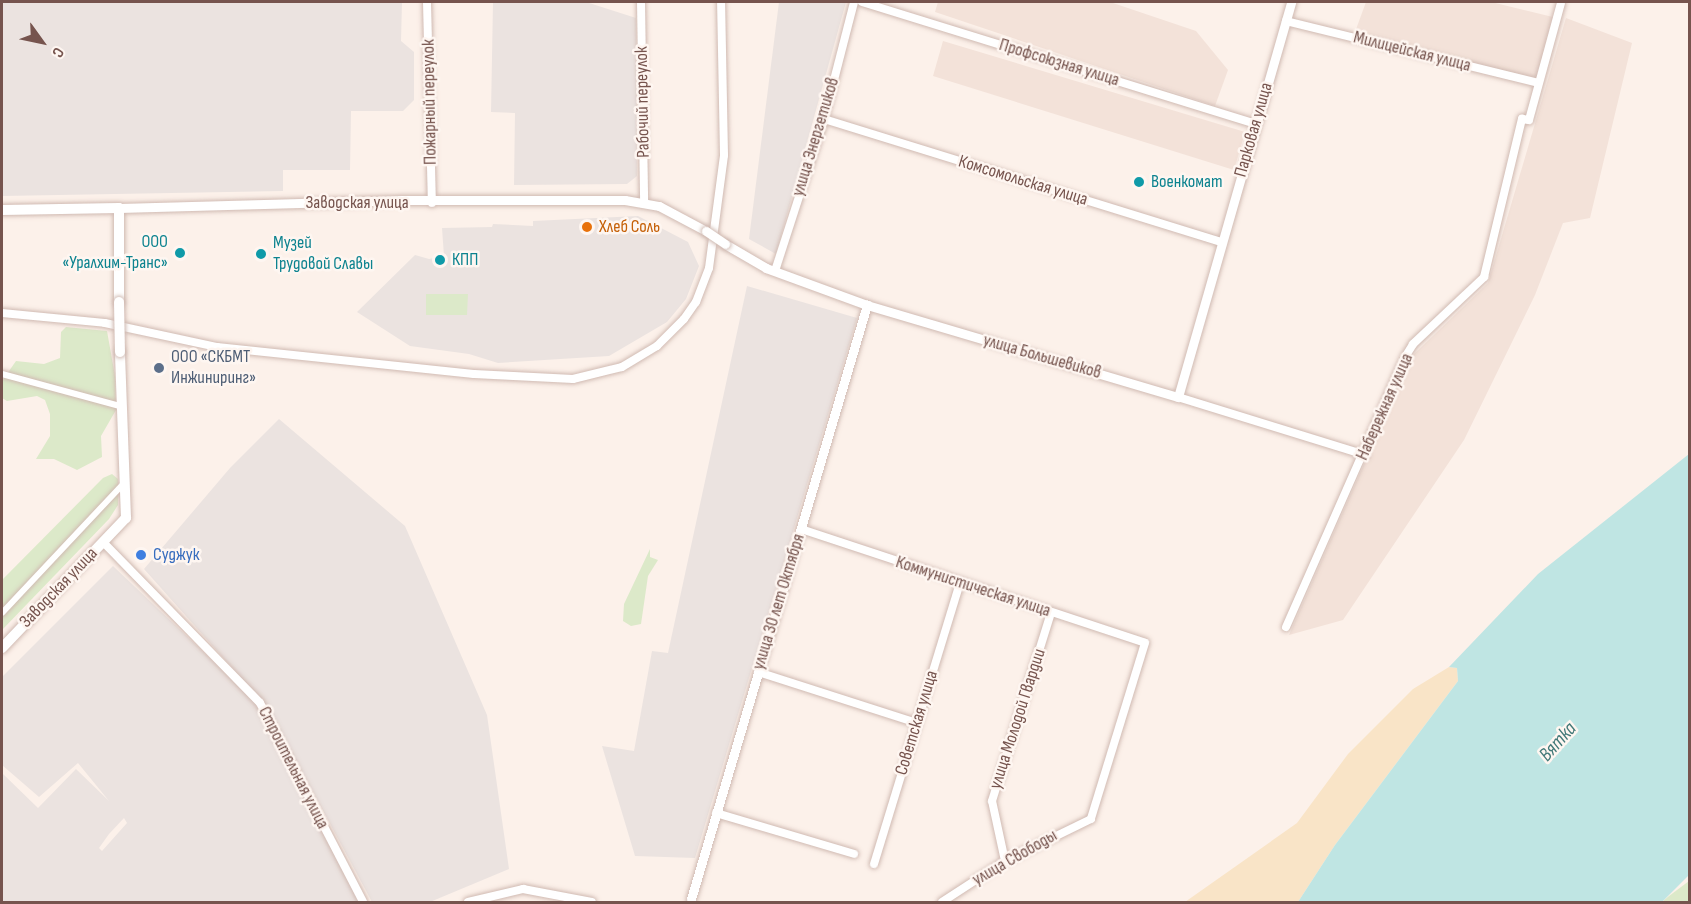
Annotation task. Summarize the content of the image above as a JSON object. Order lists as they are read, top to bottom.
{
  "streets": {
    "main road": ["Заводская улица"],
    "street": [
      "Милицейская улица",
      "Профсоюзная улица",
      "Пожарный переулок",
      "Рабочий переулок",
      "Парковая улица",
      "улица Энергетиков",
      "Комсомольская улица",
      "улица Большевиков",
      "Набережная улица",
      "Коммунистическая улица",
      "улица 30 лет Октября",
      "улица Молодой Гвардии",
      "Советская улица",
      "Строительная улица",
      "улица Свободы"
    ]
  },
  "crossings": [
    ["Милицейская улица", "Парковая улица"],
    ["Милицейская улица", "Набережная улица"],
    ["Профсоюзная улица", "Парковая улица"],
    ["Пожарный переулок", "Заводская улица"],
    ["Рабочий переулок", "Заводская улица"],
    ["Парковая улица", "Комсомольская улица"],
    ["Парковая улица", "улица Большевиков"],
    ["улица Энергетиков", "Комсомольская улица"],
    ["улица Энергетиков", "улица Большевиков"],
    ["Заводская улица", "улица Большевиков"],
    ["Заводская улица", "Строительная улица"],
    ["улица Большевиков", "Набережная улица"],
    ["улица Большевиков", "улица 30 лет Октября"],
    ["Коммунистическая улица", "улица 30 лет Октября"],
    ["Коммунистическая улица", "улица Молодой Гвардии"],
    ["Коммунистическая улица", "Советская улица"],
    ["Коммунистическая улица", "улица Свободы"],
    ["улица Молодой Гвардии", "улица Свободы"]
  ],
  "water": ["Вятка"],
  "places": [
    "Военкомат",
    "Хлеб Соль",
    "ООО «Уралхим-Транс»",
    "Музей Трудовой Славы",
    "КПП",
    "ООО «СКБМТ Инжиниринг»",
    "Суджук"
  ],
  "north": "bottom right"
}
